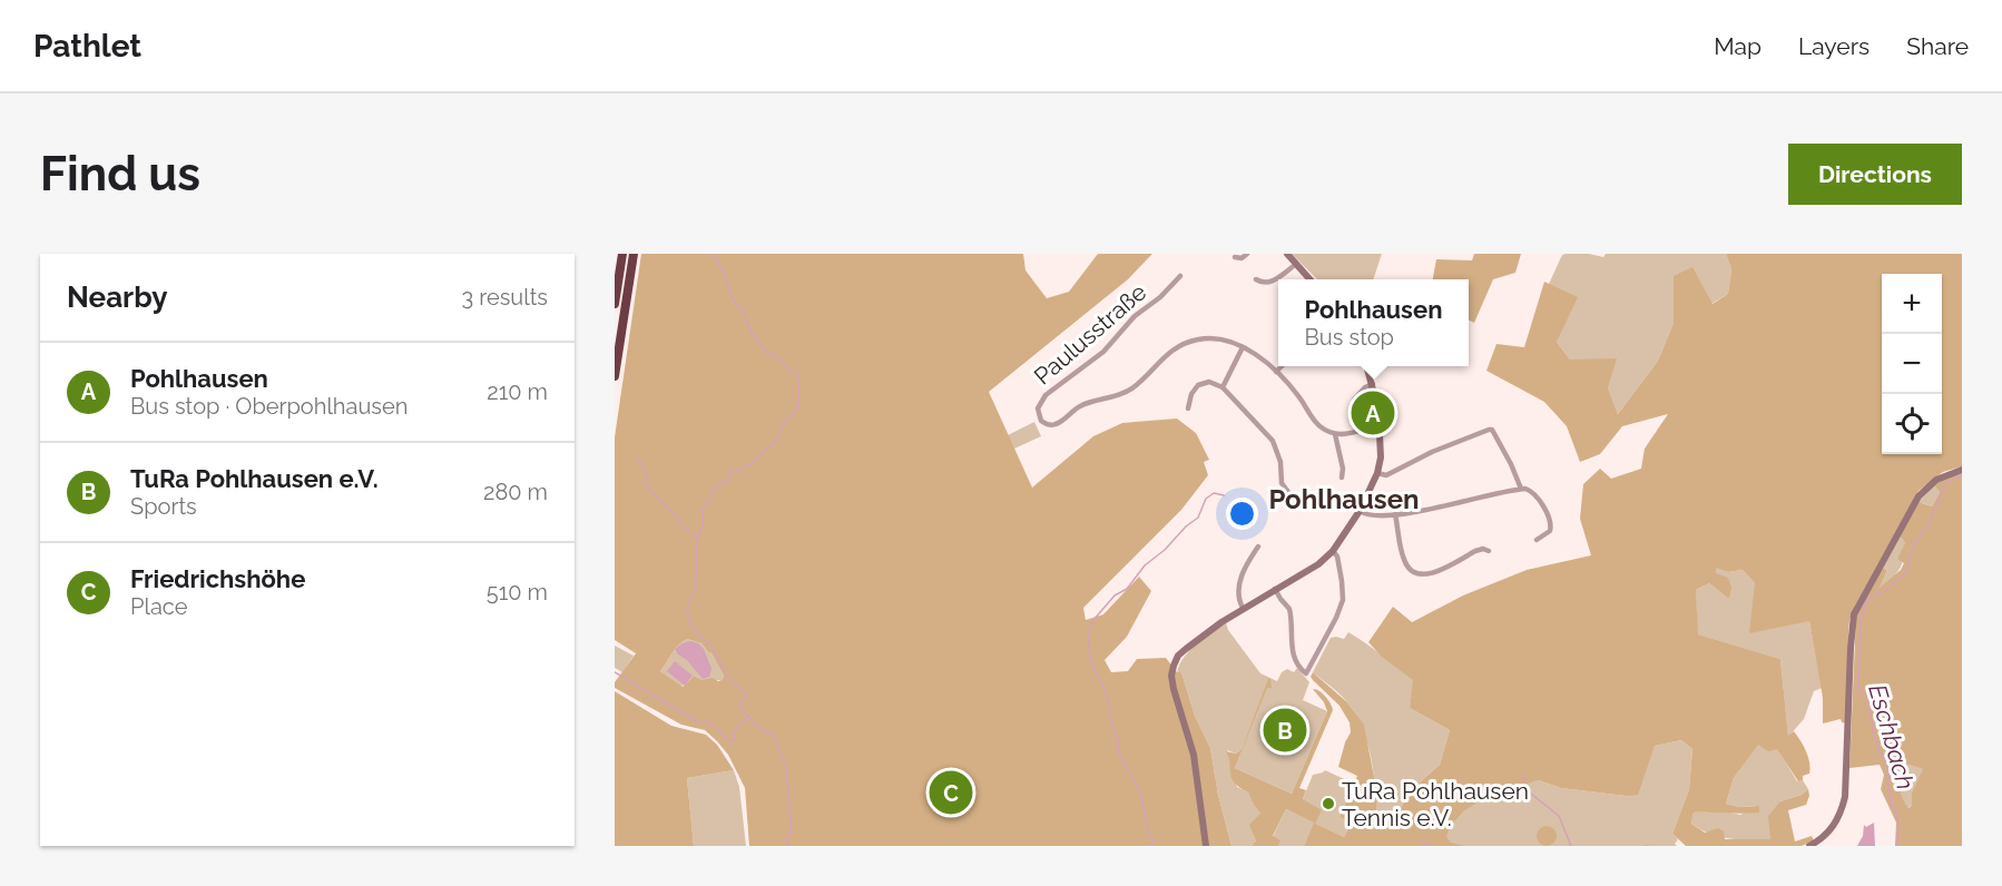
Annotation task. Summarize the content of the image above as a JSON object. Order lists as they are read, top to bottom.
{
  "streets": {
    "street": ["Paulusstraße"]
  },
  "districts": ["Pohlhausen"],
  "water": ["Eschbach"],
  "places": ["TuRa Pohlhausen Tennis e.V."],
  "page": {
    "header": "Pathlet",
    "nav": ["Map", "Layers", "Share"],
    "buttons": "Directions",
    "title": "Find us",
    "heading": ["Nearby", "3 results"],
    "map_buttons": ["+", "−"],
    "popup": ["Pohlhausen", "Bus stop"],
    "list": [
      {
        "mark": "A",
        "name": "Pohlhausen",
        "note": "Bus stop · Oberpohlhausen",
        "value": "210 m"
      },
      {
        "mark": "B",
        "name": "TuRa Pohlhausen e.V.",
        "note": "Sports",
        "value": "280 m"
      },
      {
        "mark": "C",
        "name": "Friedrichshöhe",
        "note": "Place",
        "value": "510 m"
      }
    ],
    "pins": ["A", "B", "C"]
  }
}
